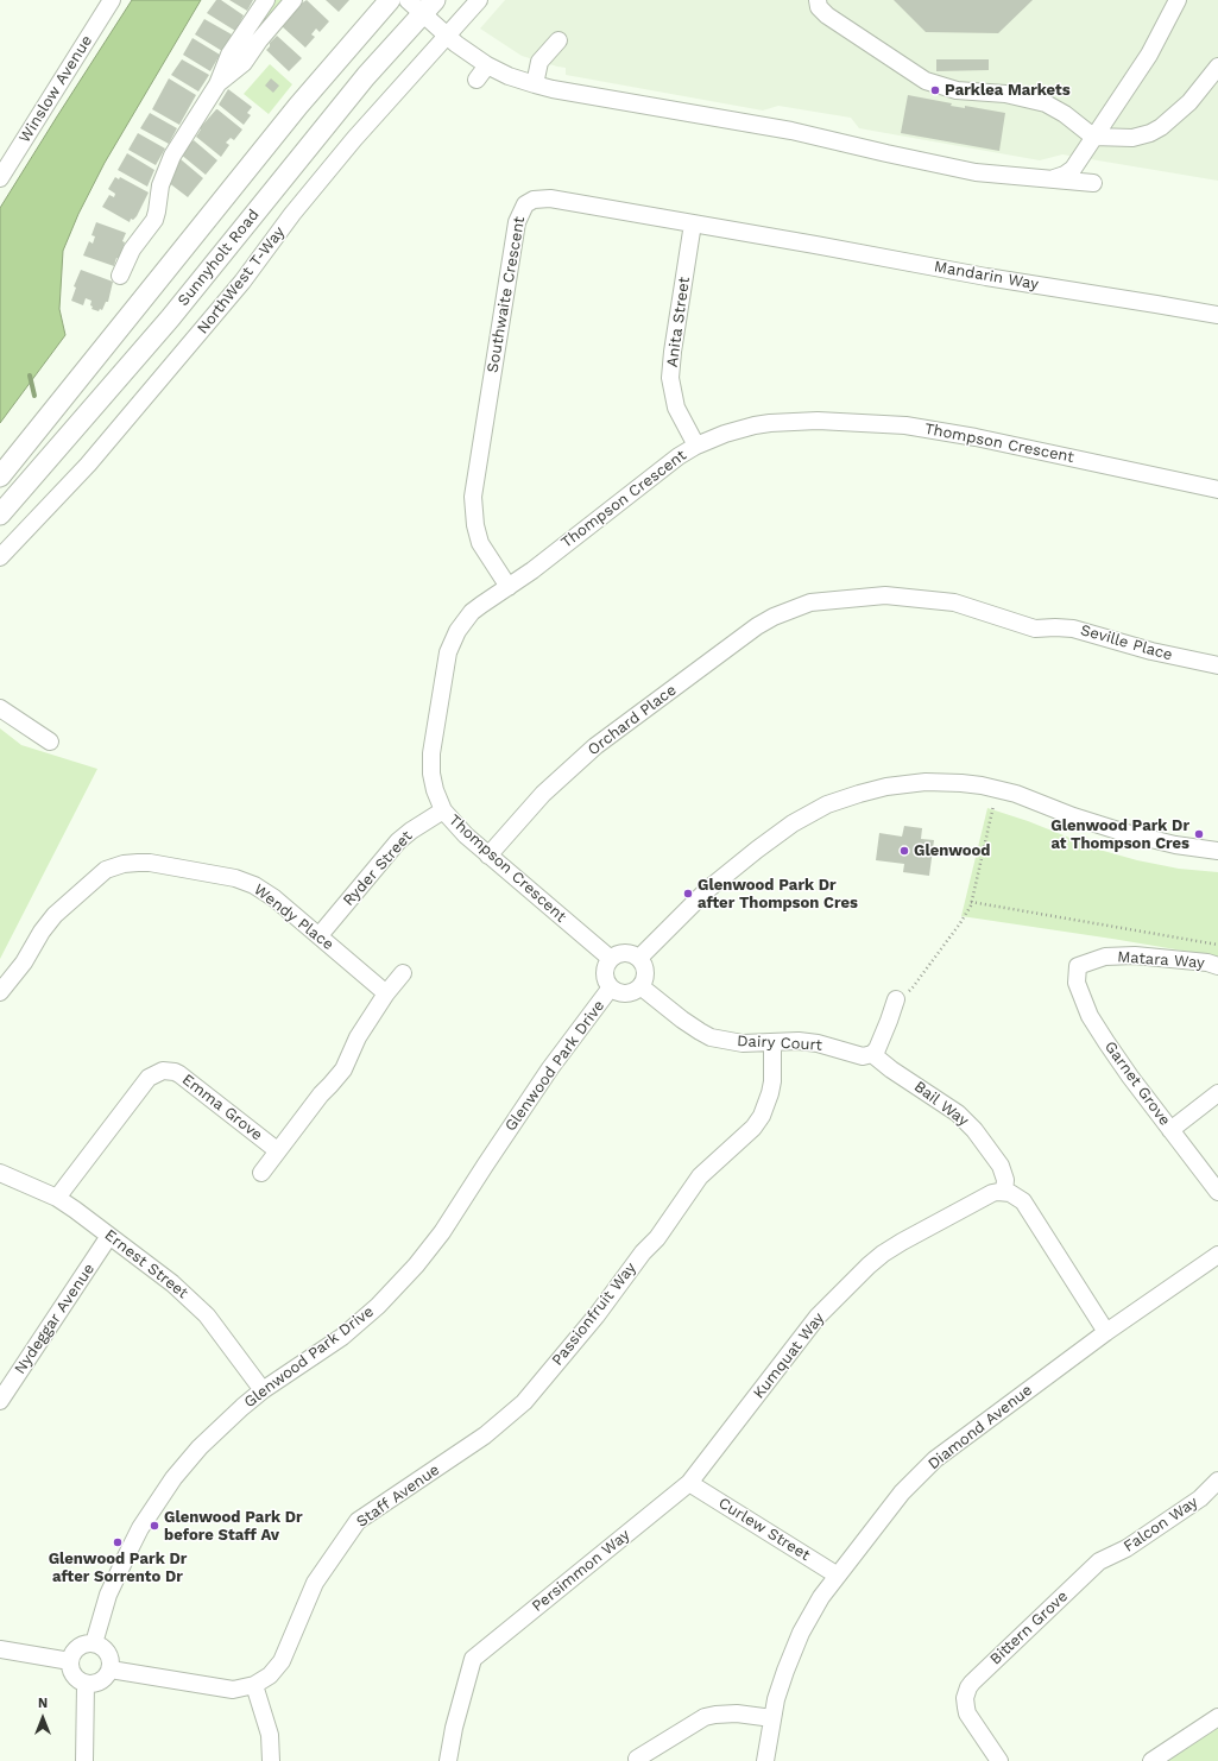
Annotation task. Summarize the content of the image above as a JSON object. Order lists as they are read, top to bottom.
{
  "streets": {
    "main road": ["Sunnyholt Road"],
    "street": [
      "Winslow Avenue",
      "Mandarin Way",
      "NorthWest T-Way",
      "Southwaite Crescent",
      "Anita Street",
      "Thompson Crescent",
      "Seville Place",
      "Orchard Place",
      "Ryder Street",
      "Wendy Place",
      "Matara Way",
      "Dairy Court",
      "Glenwood Park Drive",
      "Garnet Grove",
      "Bail Way",
      "Emma Grove",
      "Ernest Street",
      "Passionfruit Way",
      "Nydeggar Avenue",
      "Kumquat Way",
      "Diamond Avenue",
      "Staff Avenue",
      "Falcon Way",
      "Curlew Street",
      "Persimmon Way",
      "Bittern Grove"
    ]
  },
  "crossings": [
    ["Mandarin Way", "Southwaite Crescent"],
    ["Southwaite Crescent", "Anita Street"],
    ["Southwaite Crescent", "Thompson Crescent"],
    ["Anita Street", "Thompson Crescent"],
    ["Thompson Crescent", "Orchard Place"],
    ["Thompson Crescent", "Ryder Street"],
    ["Thompson Crescent", "Dairy Court"],
    ["Thompson Crescent", "Glenwood Park Drive"],
    ["Seville Place", "Orchard Place"],
    ["Ryder Street", "Wendy Place"],
    ["Matara Way", "Garnet Grove"],
    ["Dairy Court", "Glenwood Park Drive"],
    ["Dairy Court", "Bail Way"],
    ["Dairy Court", "Passionfruit Way"],
    ["Glenwood Park Drive", "Ernest Street"],
    ["Glenwood Park Drive", "Staff Avenue"],
    ["Bail Way", "Kumquat Way"],
    ["Emma Grove", "Ernest Street"],
    ["Ernest Street", "Nydeggar Avenue"],
    ["Passionfruit Way", "Staff Avenue"],
    ["Kumquat Way", "Curlew Street"],
    ["Kumquat Way", "Persimmon Way"],
    ["Diamond Avenue", "Curlew Street"],
    ["Falcon Way", "Bittern Grove"],
    ["Curlew Street", "Persimmon Way"]
  ],
  "places": [
    "Parklea Markets",
    "Glenwood Park Dr at Thompson Cres",
    "Glenwood",
    "Glenwood Park Dr after Thompson Cres",
    "Glenwood Park Dr before Staff Av",
    "Glenwood Park Dr after Sorrento Dr"
  ],
  "north": "top"
}
